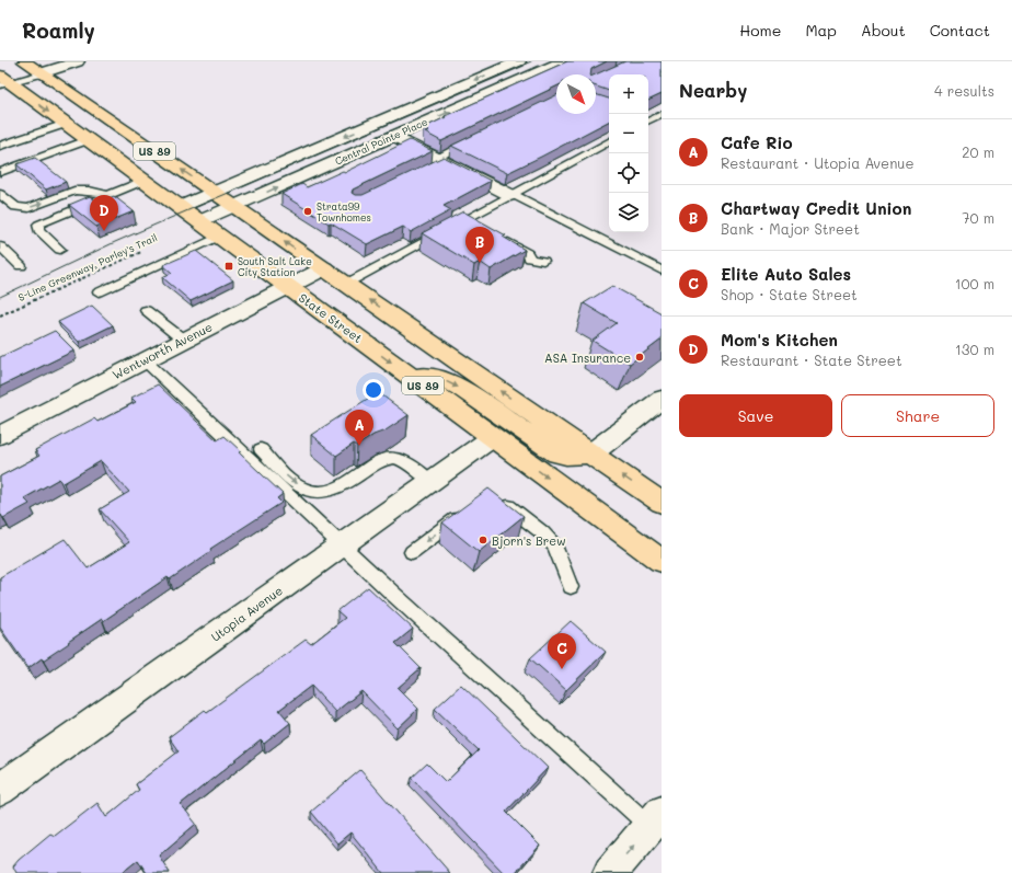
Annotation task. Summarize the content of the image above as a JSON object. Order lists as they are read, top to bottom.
{
  "streets": {
    "main road": ["US 89", "State Street"],
    "street": ["Central Pointe Place", "Wentworth Avenue", "Utopia Avenue"],
    "path": ["S-Line Greenway, Parley's Trail"]
  },
  "crossings": [
    ["Central Pointe Place", "US 89"],
    ["Central Pointe Place", "State Street"],
    ["US 89", "Wentworth Avenue"],
    ["State Street", "Wentworth Avenue"],
    ["State Street", "Utopia Avenue"]
  ],
  "places": {
    "other": ["Strata99 Townhomes", "ASA Insurance", "Bjorn's Brew"],
    "transit": ["South Salt Lake City Station"]
  },
  "north": "bottom right",
  "page": {
    "header": "Roamly",
    "nav": [
      "Home",
      "Map",
      "About",
      "Contact"
    ],
    "heading": ["Nearby", "4 results"],
    "map_buttons": ["+", "−"],
    "list": [
      {
        "mark": "A",
        "name": "Cafe Rio",
        "note": "Restaurant · Utopia Avenue",
        "value": "20 m"
      },
      {
        "mark": "B",
        "name": "Chartway Credit Union",
        "note": "Bank · Major Street",
        "value": "70 m"
      },
      {
        "mark": "C",
        "name": "Elite Auto Sales",
        "note": "Shop · State Street",
        "value": "100 m"
      },
      {
        "mark": "D",
        "name": "Mom's Kitchen",
        "note": "Restaurant · State Street",
        "value": "130 m"
      }
    ],
    "pins": [
      "D",
      "B",
      "A",
      "C"
    ],
    "buttons": ["Save", "Share"]
  }
}
